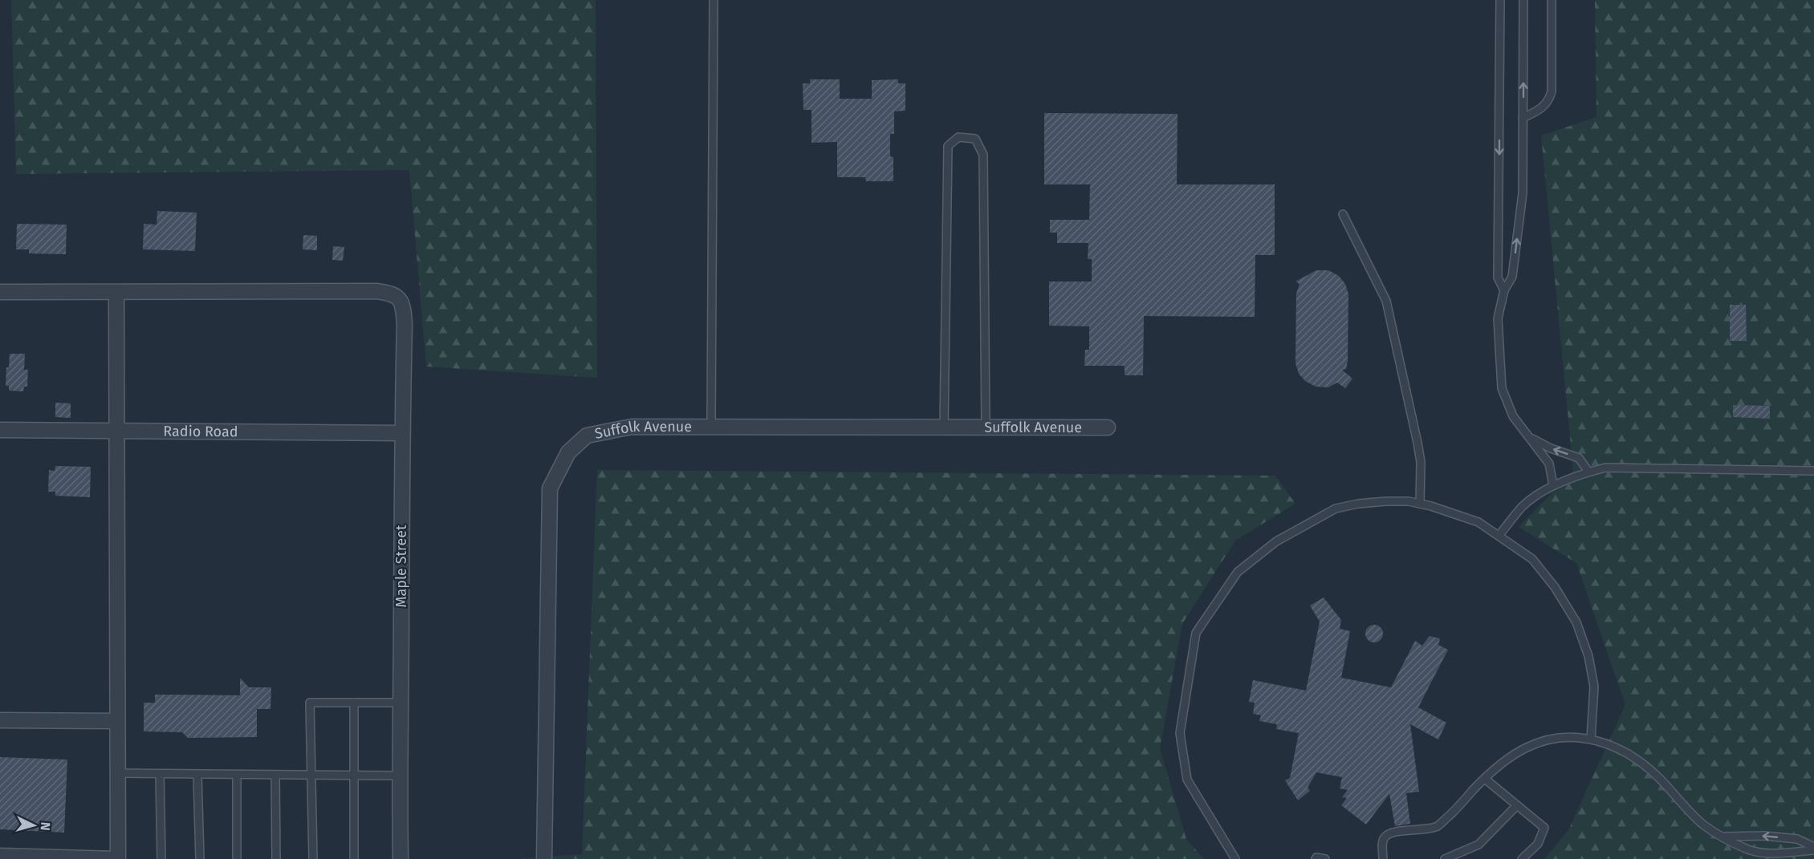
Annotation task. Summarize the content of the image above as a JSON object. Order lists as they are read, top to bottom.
{
  "streets": {
    "street": ["Suffolk Avenue", "Radio Road", "Maple Street"]
  },
  "crossings": [
    ["Radio Road", "Maple Street"]
  ],
  "north": "right"
}
